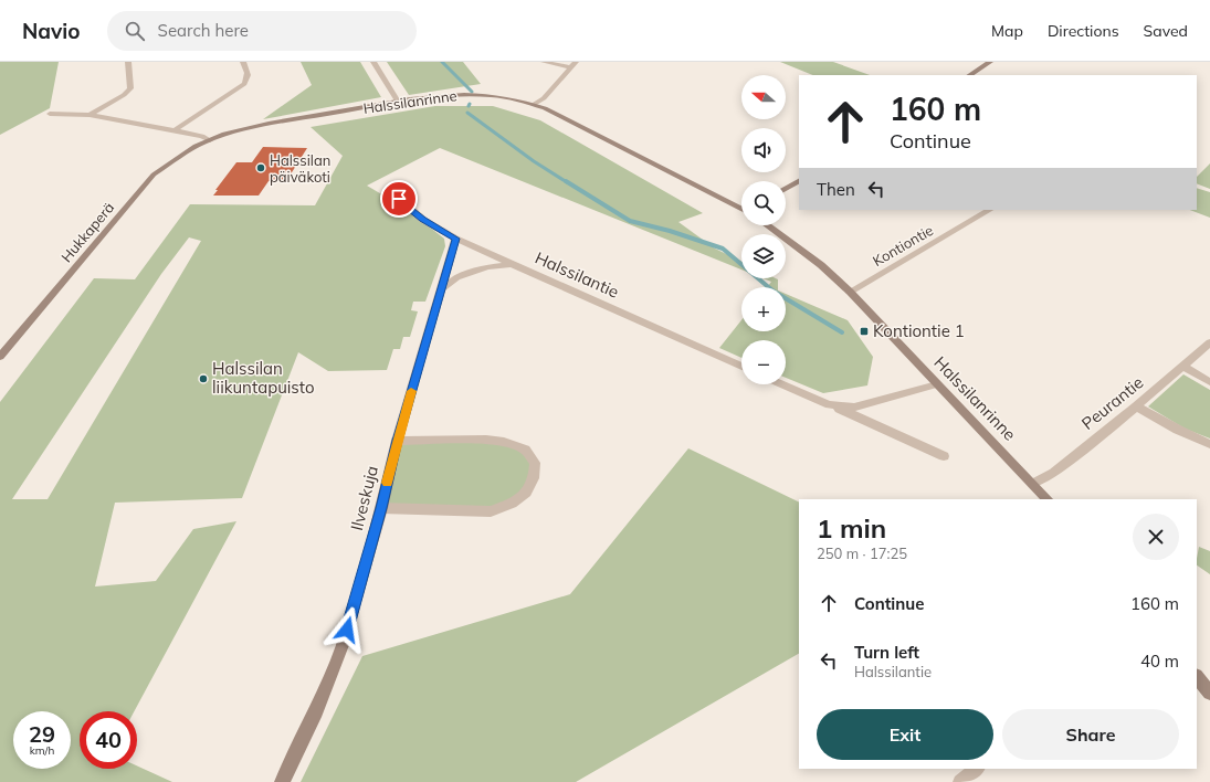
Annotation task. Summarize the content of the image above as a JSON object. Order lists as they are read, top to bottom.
{
  "streets": {
    "street": [
      "Halssilanrinne",
      "Hukkaperä",
      "Kontiontie",
      "Halssilantie",
      "Peurantie",
      "Ilveskuja"
    ]
  },
  "crossings": [
    ["Halssilanrinne", "Hukkaperä"],
    ["Halssilanrinne", "Kontiontie"],
    ["Halssilanrinne", "Peurantie"],
    ["Halssilantie", "Ilveskuja"]
  ],
  "places": {
    "other": ["Halssilan päiväkoti", "Halssilan liikuntapuisto"],
    "transit": ["Kontiontie 1"]
  },
  "north": "left",
  "page": {
    "header": "Navio",
    "search": "Search here",
    "nav": ["Map", "Directions", "Saved"],
    "map_buttons": ["+", "−"],
    "turn": ["160 m", "Continue"],
    "then": "Then",
    "heading": ["1 min", "250 m · 17:25"],
    "list": [
      {
        "name": "Continue",
        "value": "160 m"
      },
      {
        "name": "Turn left",
        "note": "Halssilantie",
        "value": "40 m"
      }
    ],
    "buttons": ["Exit", "Share"],
    "speed": "29 km/h",
    "limit": "40"
  }
}
